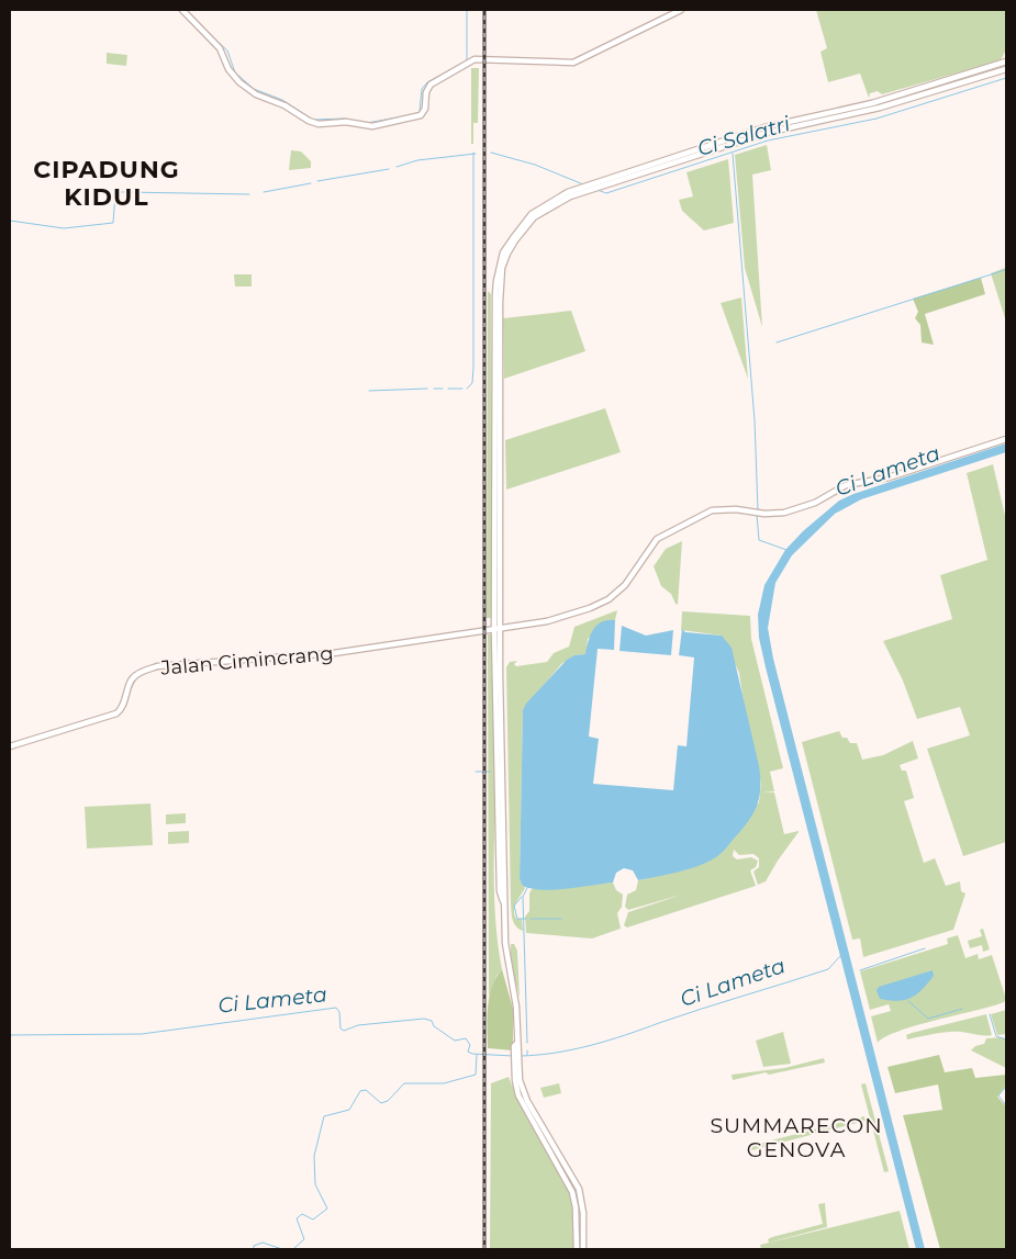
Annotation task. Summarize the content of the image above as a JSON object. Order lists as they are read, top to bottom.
{
  "streets": {
    "street": ["Jalan Cimincrang"]
  },
  "districts": ["CIPADUNG KIDUL", "SUMMARECON GENOVA"],
  "water": ["Ci Salatri", "Ci Lameta"]
}
